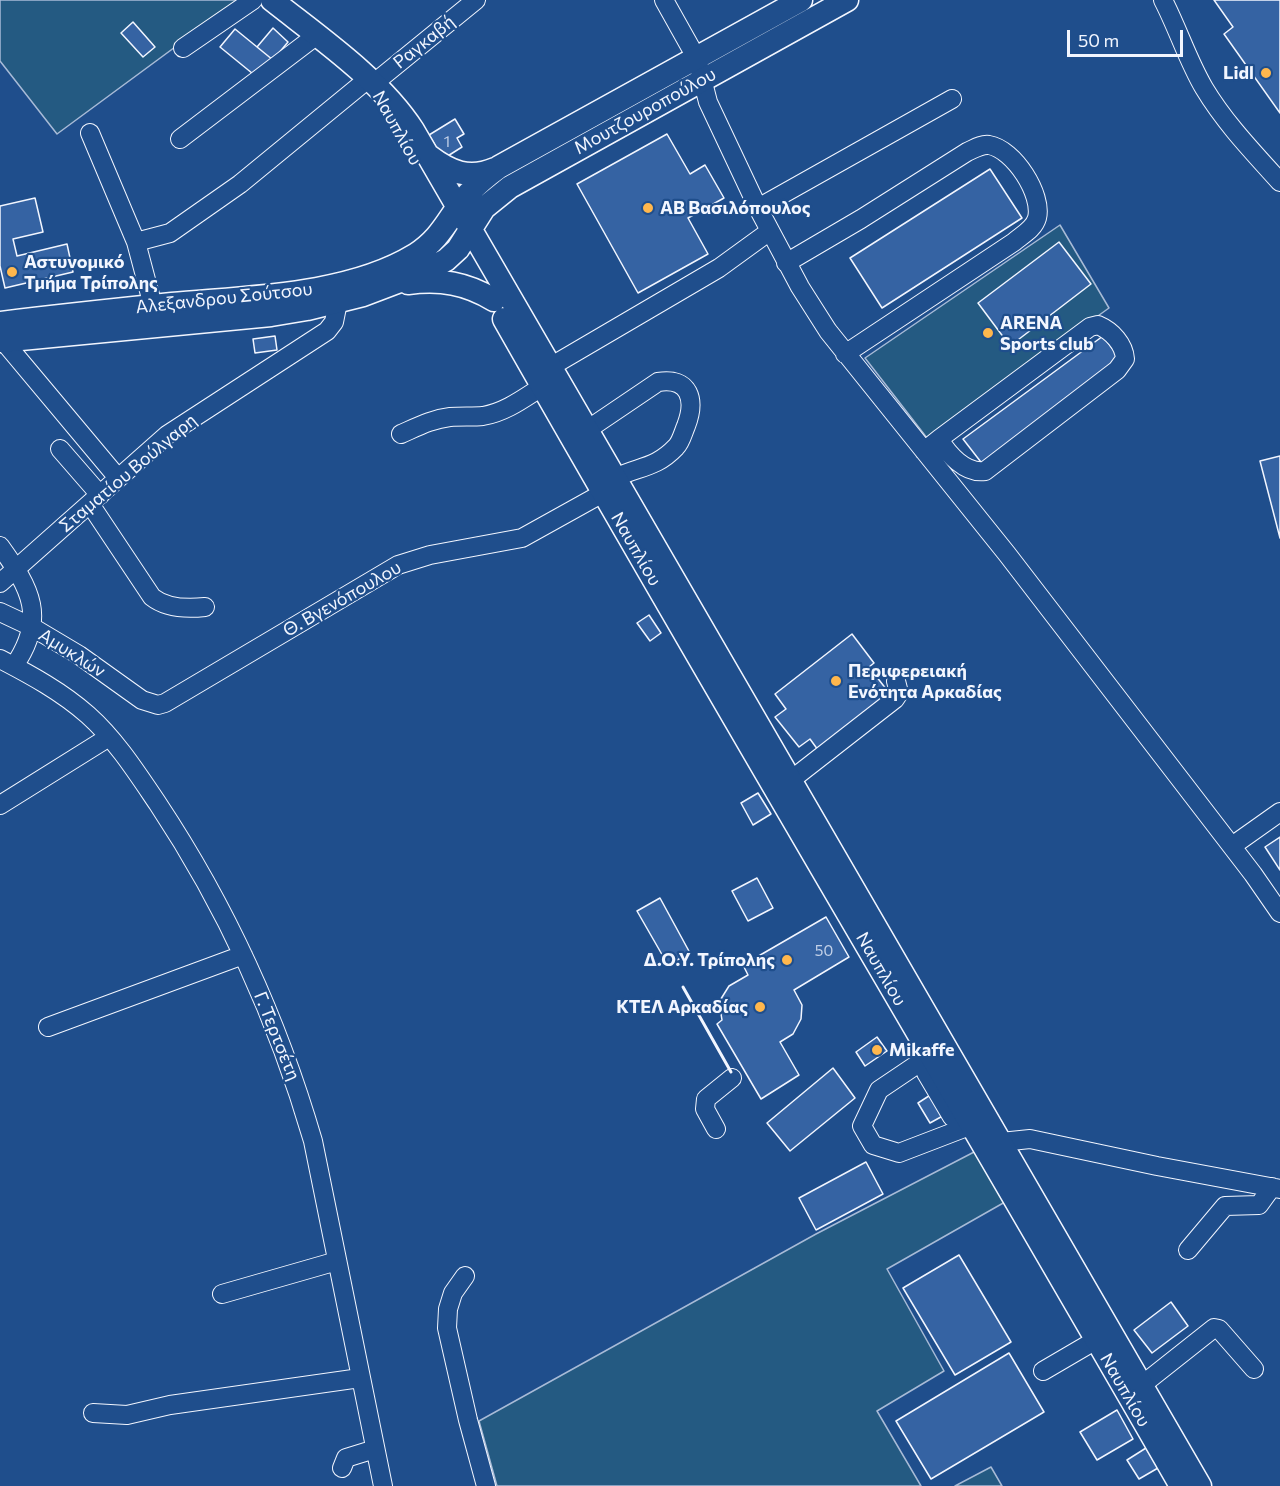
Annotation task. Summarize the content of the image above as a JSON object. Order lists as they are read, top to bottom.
{
  "streets": {
    "main road": ["Μουτζουροπούλου", "Ναυπλίου", "Αλεξανδρου Σούτσου"],
    "street": [
      "Ραγκαβή",
      "Σταματίου Βούλγαρη",
      "Θ. Βγενόπουλου",
      "Αμυκλών",
      "Γ. Τερτσέτη"
    ]
  },
  "crossings": [
    ["Ραγκαβή", "Ναυπλίου"],
    ["Μουτζουροπούλου", "Ναυπλίου"],
    ["Μουτζουροπούλου", "Αλεξανδρου Σούτσου"],
    ["Ναυπλίου", "Αλεξανδρου Σούτσου"],
    ["Ναυπλίου", "Θ. Βγενόπουλου"],
    ["Αλεξανδρου Σούτσου", "Σταματίου Βούλγαρη"],
    ["Σταματίου Βούλγαρη", "Αμυκλών"],
    ["Θ. Βγενόπουλου", "Αμυκλών"]
  ],
  "places": [
    "Lidl",
    "ΑΒ Βασιλόπουλος",
    "Αστυνομικό Τμήμα Τρίπολης",
    "ARENA Sports club",
    "Περιφερειακή Ενότητα Αρκαδίας",
    "Δ.Ο.Υ. Τρίπολης",
    "ΚΤΕΛ Αρκαδίας",
    "Mikaffe"
  ],
  "house_numbers": ["1", "50"],
  "scale_bar": "50 m"
}
